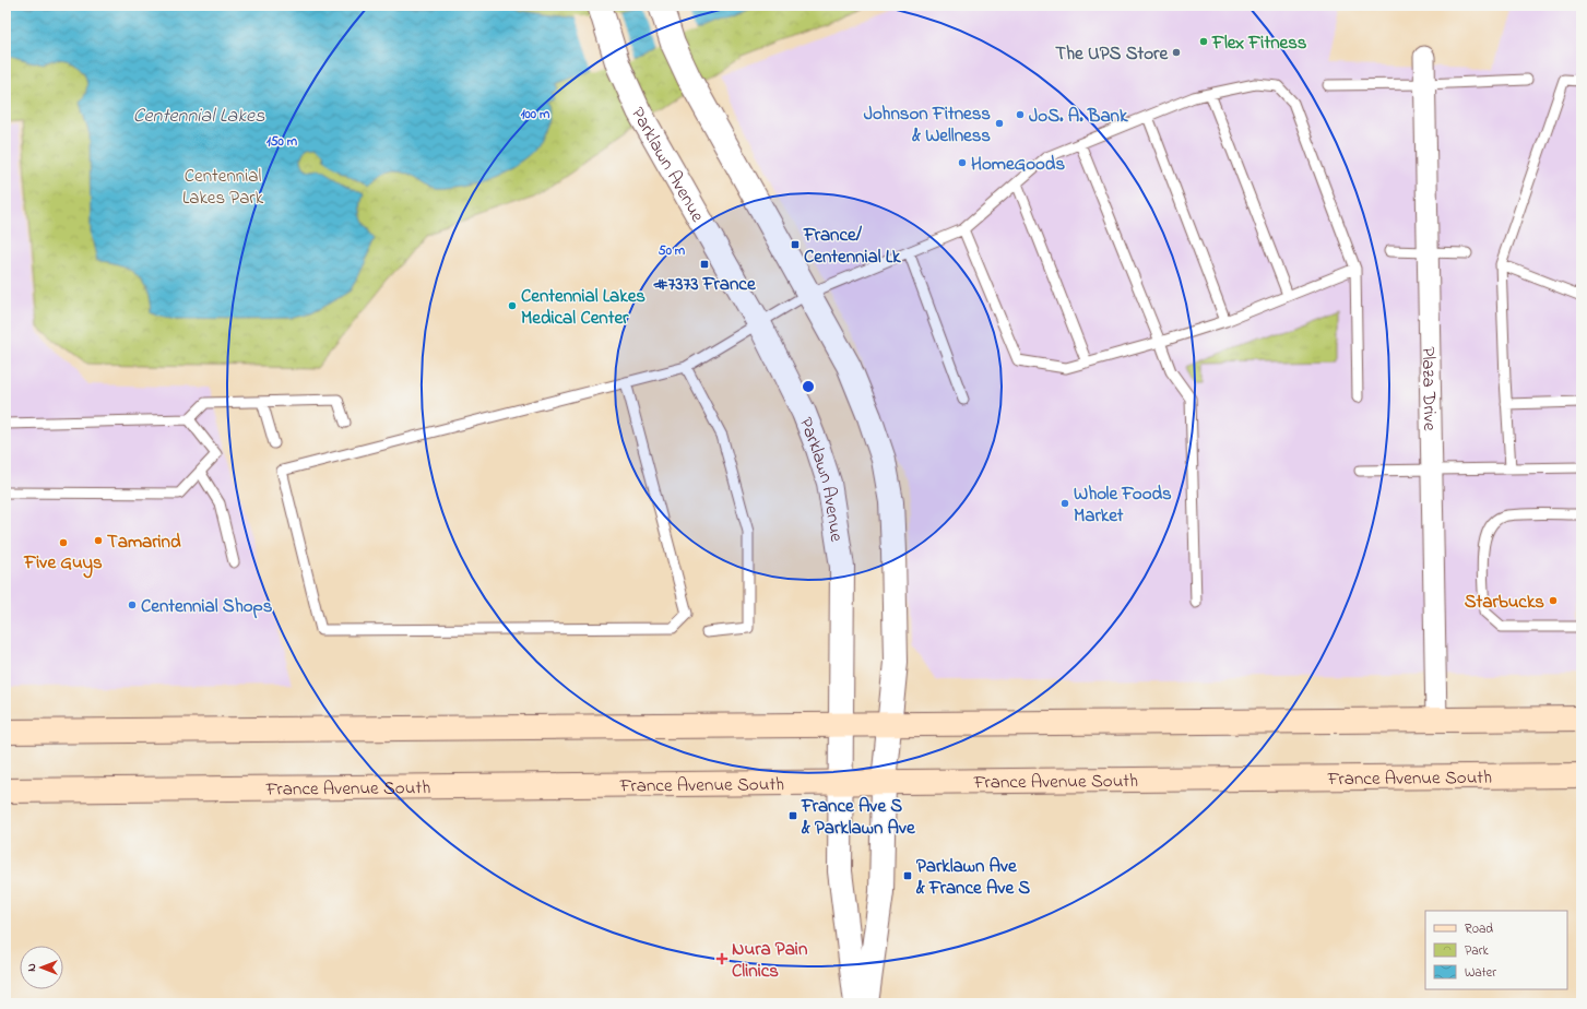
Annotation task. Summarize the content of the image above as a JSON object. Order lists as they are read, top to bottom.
{
  "streets": {
    "main road": ["France Avenue South"],
    "street": ["Parklawn Avenue", "Plaza Drive"]
  },
  "crossings": [
    ["Parklawn Avenue", "France Avenue South"]
  ],
  "water": ["Centennial Lakes"],
  "parks": ["Centennial Lakes Park"],
  "places": {
    "other": [
      "Flex Fitness",
      "The UPS Store",
      "JoS. A. Bank",
      "Johnson Fitness & Wellness",
      "HomeGoods",
      "Centennial Lakes Medical Center",
      "Whole Foods Market",
      "Tamarind",
      "Five Guys",
      "Starbucks",
      "Centennial Shops"
    ],
    "transit": [
      "France/ Centennial Lk",
      "#7373 France",
      "France Ave S & Parklawn Ave",
      "Parklawn Ave & France Ave S"
    ],
    "health": ["Nura Pain Clinics"]
  },
  "legend": ["Road", "Park", "Water"],
  "north": "left",
  "rings": ["100 m", "150 m", "50 m"]
}
